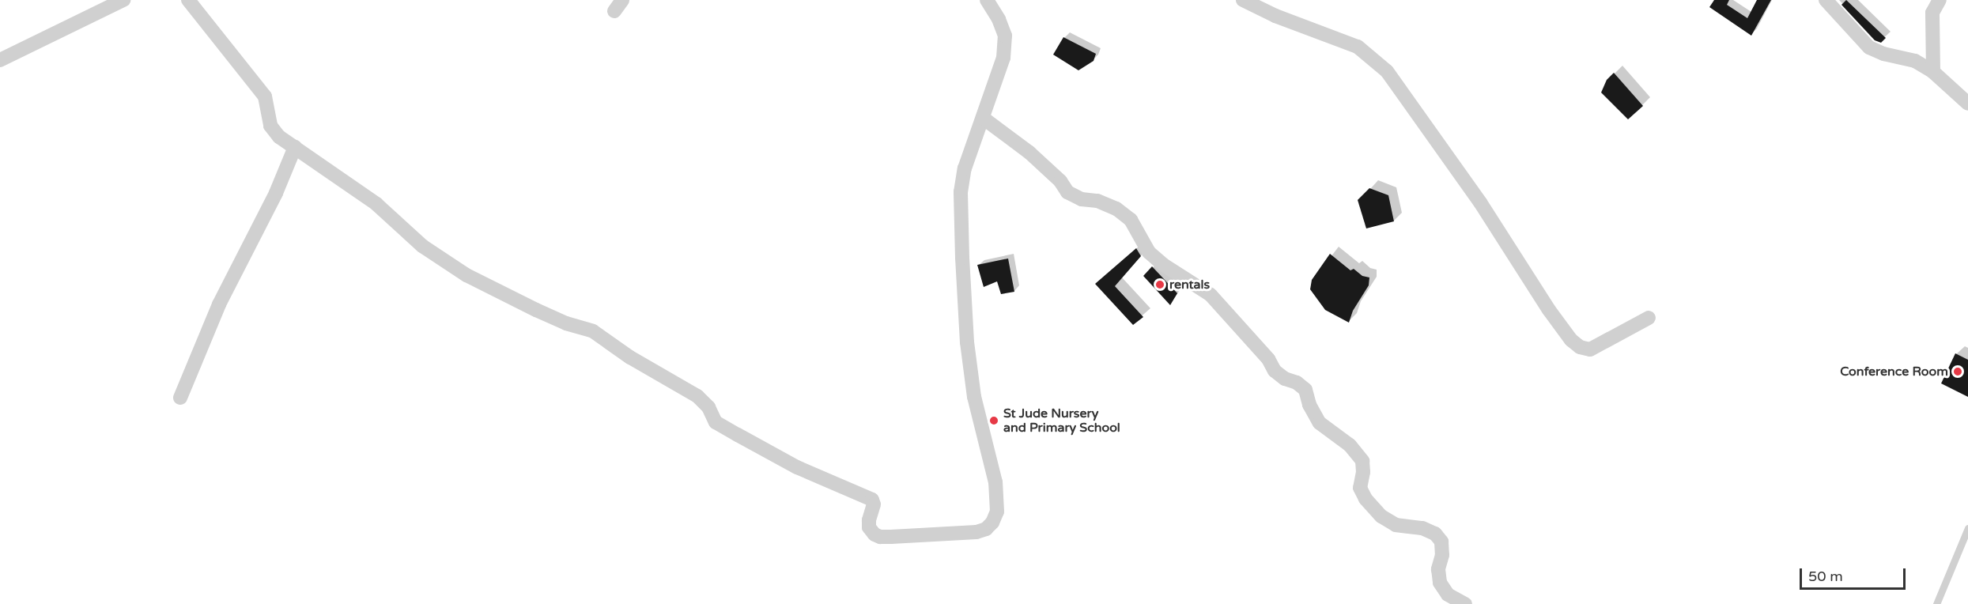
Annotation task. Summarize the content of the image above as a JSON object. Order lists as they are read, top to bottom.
{
  "places": ["rentals", "Conference Room", "St Jude Nursery and Primary School"],
  "scale_bar": "50 m"
}
